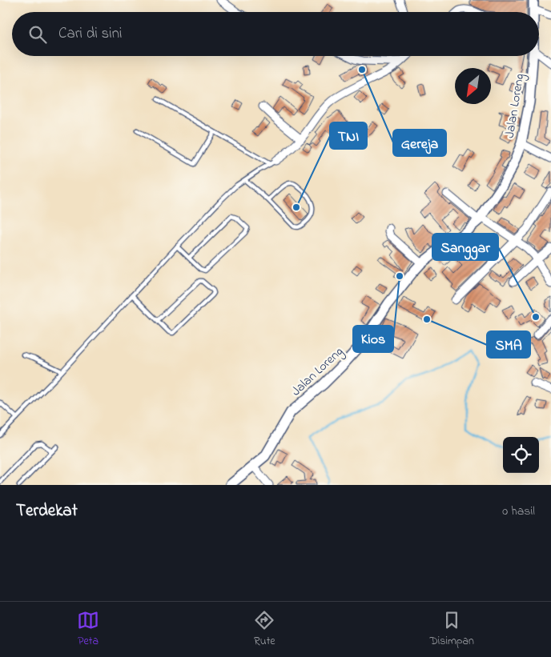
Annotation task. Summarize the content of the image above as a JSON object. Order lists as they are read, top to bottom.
{
  "streets": {
    "street": ["Jalan Loreng"]
  },
  "places": [
    "Gereja",
    "TNI",
    "Kios",
    "Sanggar",
    "SMA"
  ],
  "north": "bottom left",
  "page": {
    "search": "Cari di sini",
    "heading": ["Terdekat", "0 hasil"],
    "nav": ["Peta", "Rute", "Disimpan"]
  }
}
